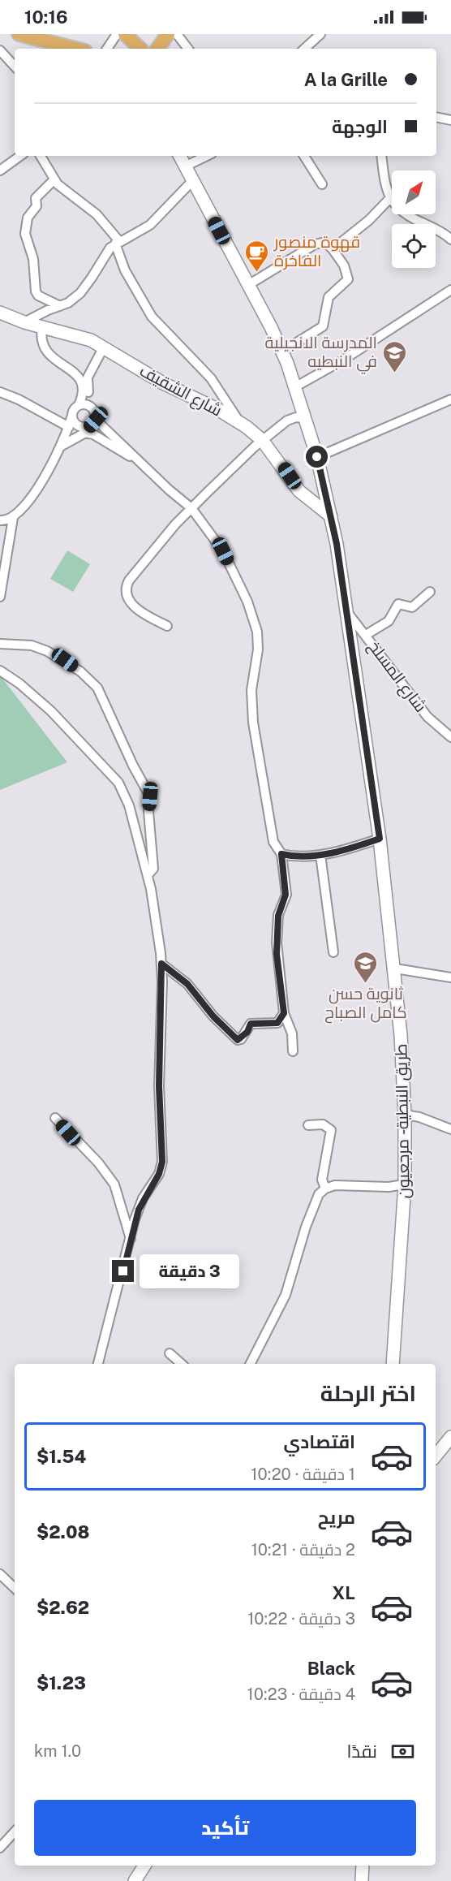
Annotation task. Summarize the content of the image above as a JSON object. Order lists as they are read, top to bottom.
{
  "streets": {
    "main road": ["شارع الشقيف", "طريق النبطية - مرجعيون"],
    "street": ["شارع المسلخ"]
  },
  "crossings": [
    ["شارع الشقيف", "طريق النبطية - مرجعيون"],
    ["شارع المسلخ", "طريق النبطية - مرجعيون"]
  ],
  "places": {
    "cafe": ["قهوة منصور الفاخرة"],
    "school or university": ["المدرسة الانجيلية في النبطيه", "ثانوية حسن كامل الصباح"]
  },
  "north": "top right",
  "page": {
    "status": "10:16",
    "banner": ["A la Grille", "الوجهة"],
    "bubble": "3 دقيقة",
    "heading": "اختر الرحلة",
    "list": [
      {
        "name": "اقتصادي",
        "note": "1 دقيقة · 10:20",
        "value": "$1.54"
      },
      {
        "name": "مريح",
        "note": "2 دقيقة · 10:21",
        "value": "$2.08"
      },
      {
        "name": "XL",
        "note": "3 دقيقة · 10:22",
        "value": "$2.62"
      },
      {
        "name": "Black",
        "note": "4 دقيقة · 10:23",
        "value": "$1.23"
      }
    ],
    "pay": ["نقدًا", "1.0 km"],
    "buttons": "تأكيد"
  }
}
